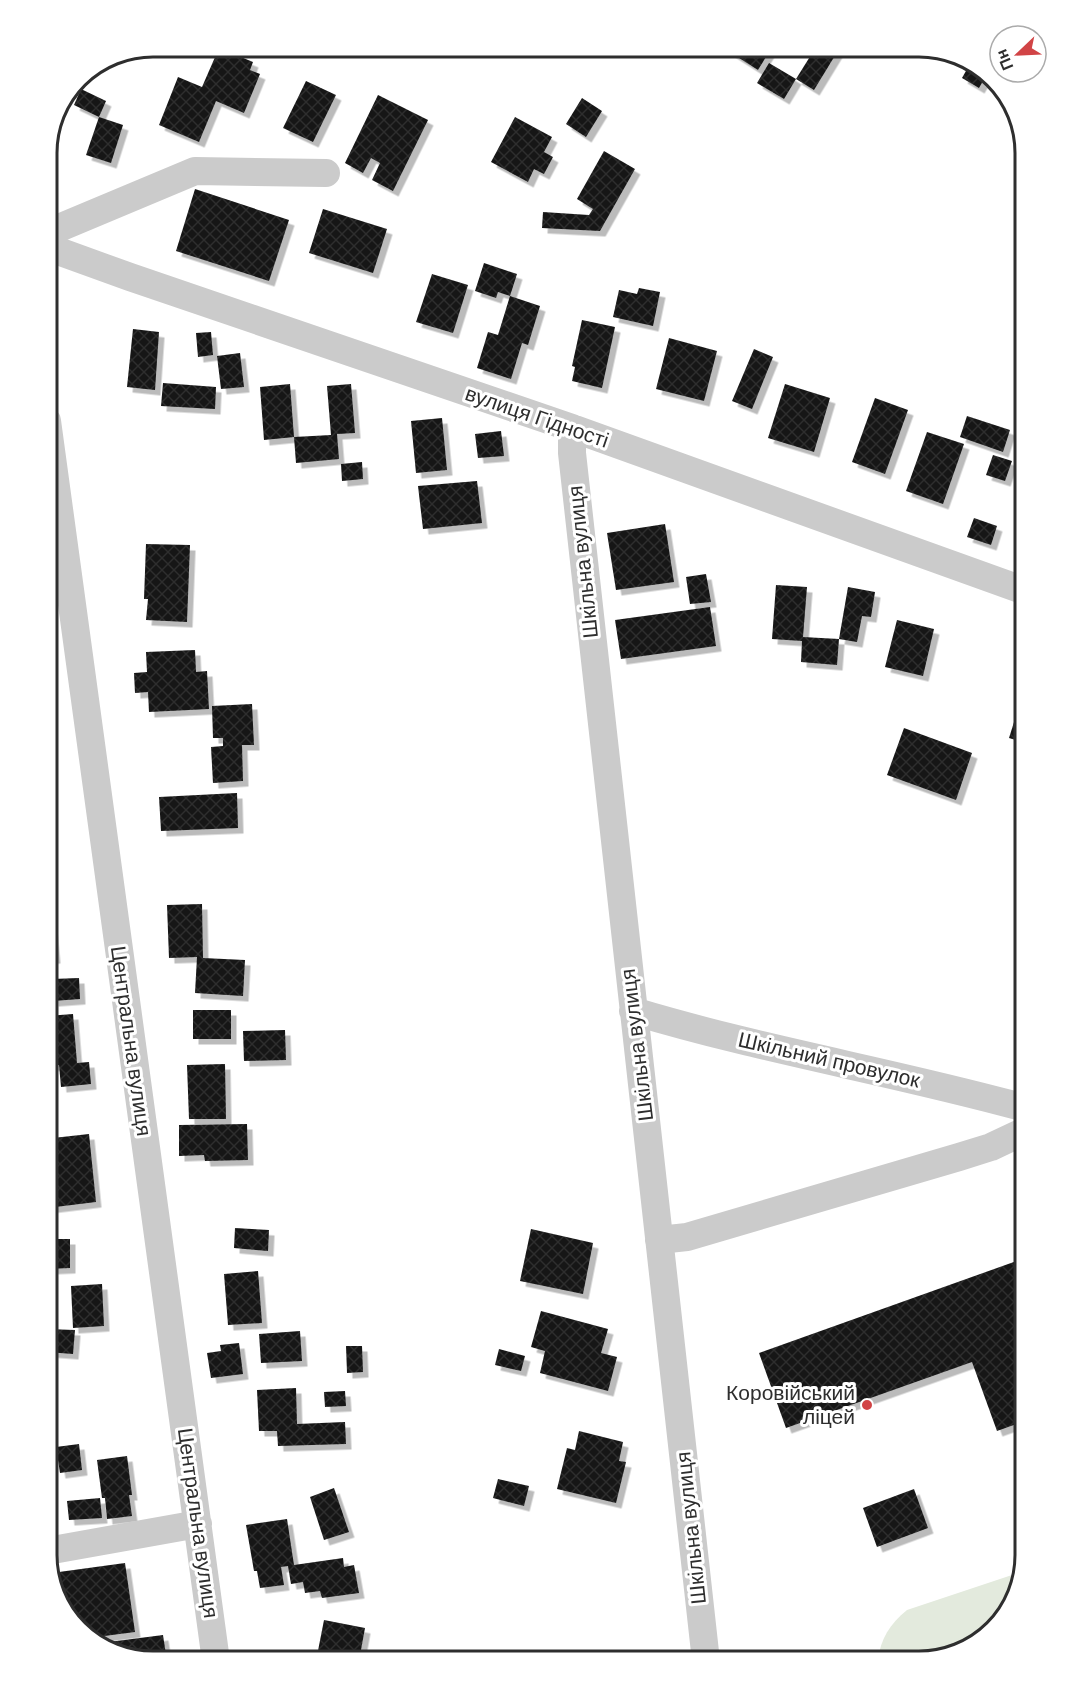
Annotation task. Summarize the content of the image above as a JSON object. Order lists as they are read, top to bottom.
{
  "streets": {
    "street": [
      "вулиця Гідності",
      "Шкільна вулиця",
      "Центральна вулиця",
      "Шкільний провулок"
    ]
  },
  "crossings": [
    ["вулиця Гідності", "Шкільна вулиця"],
    ["Шкільна вулиця", "Шкільний провулок"]
  ],
  "places": ["Коровійський ліцей"],
  "north": "bottom left"
}
